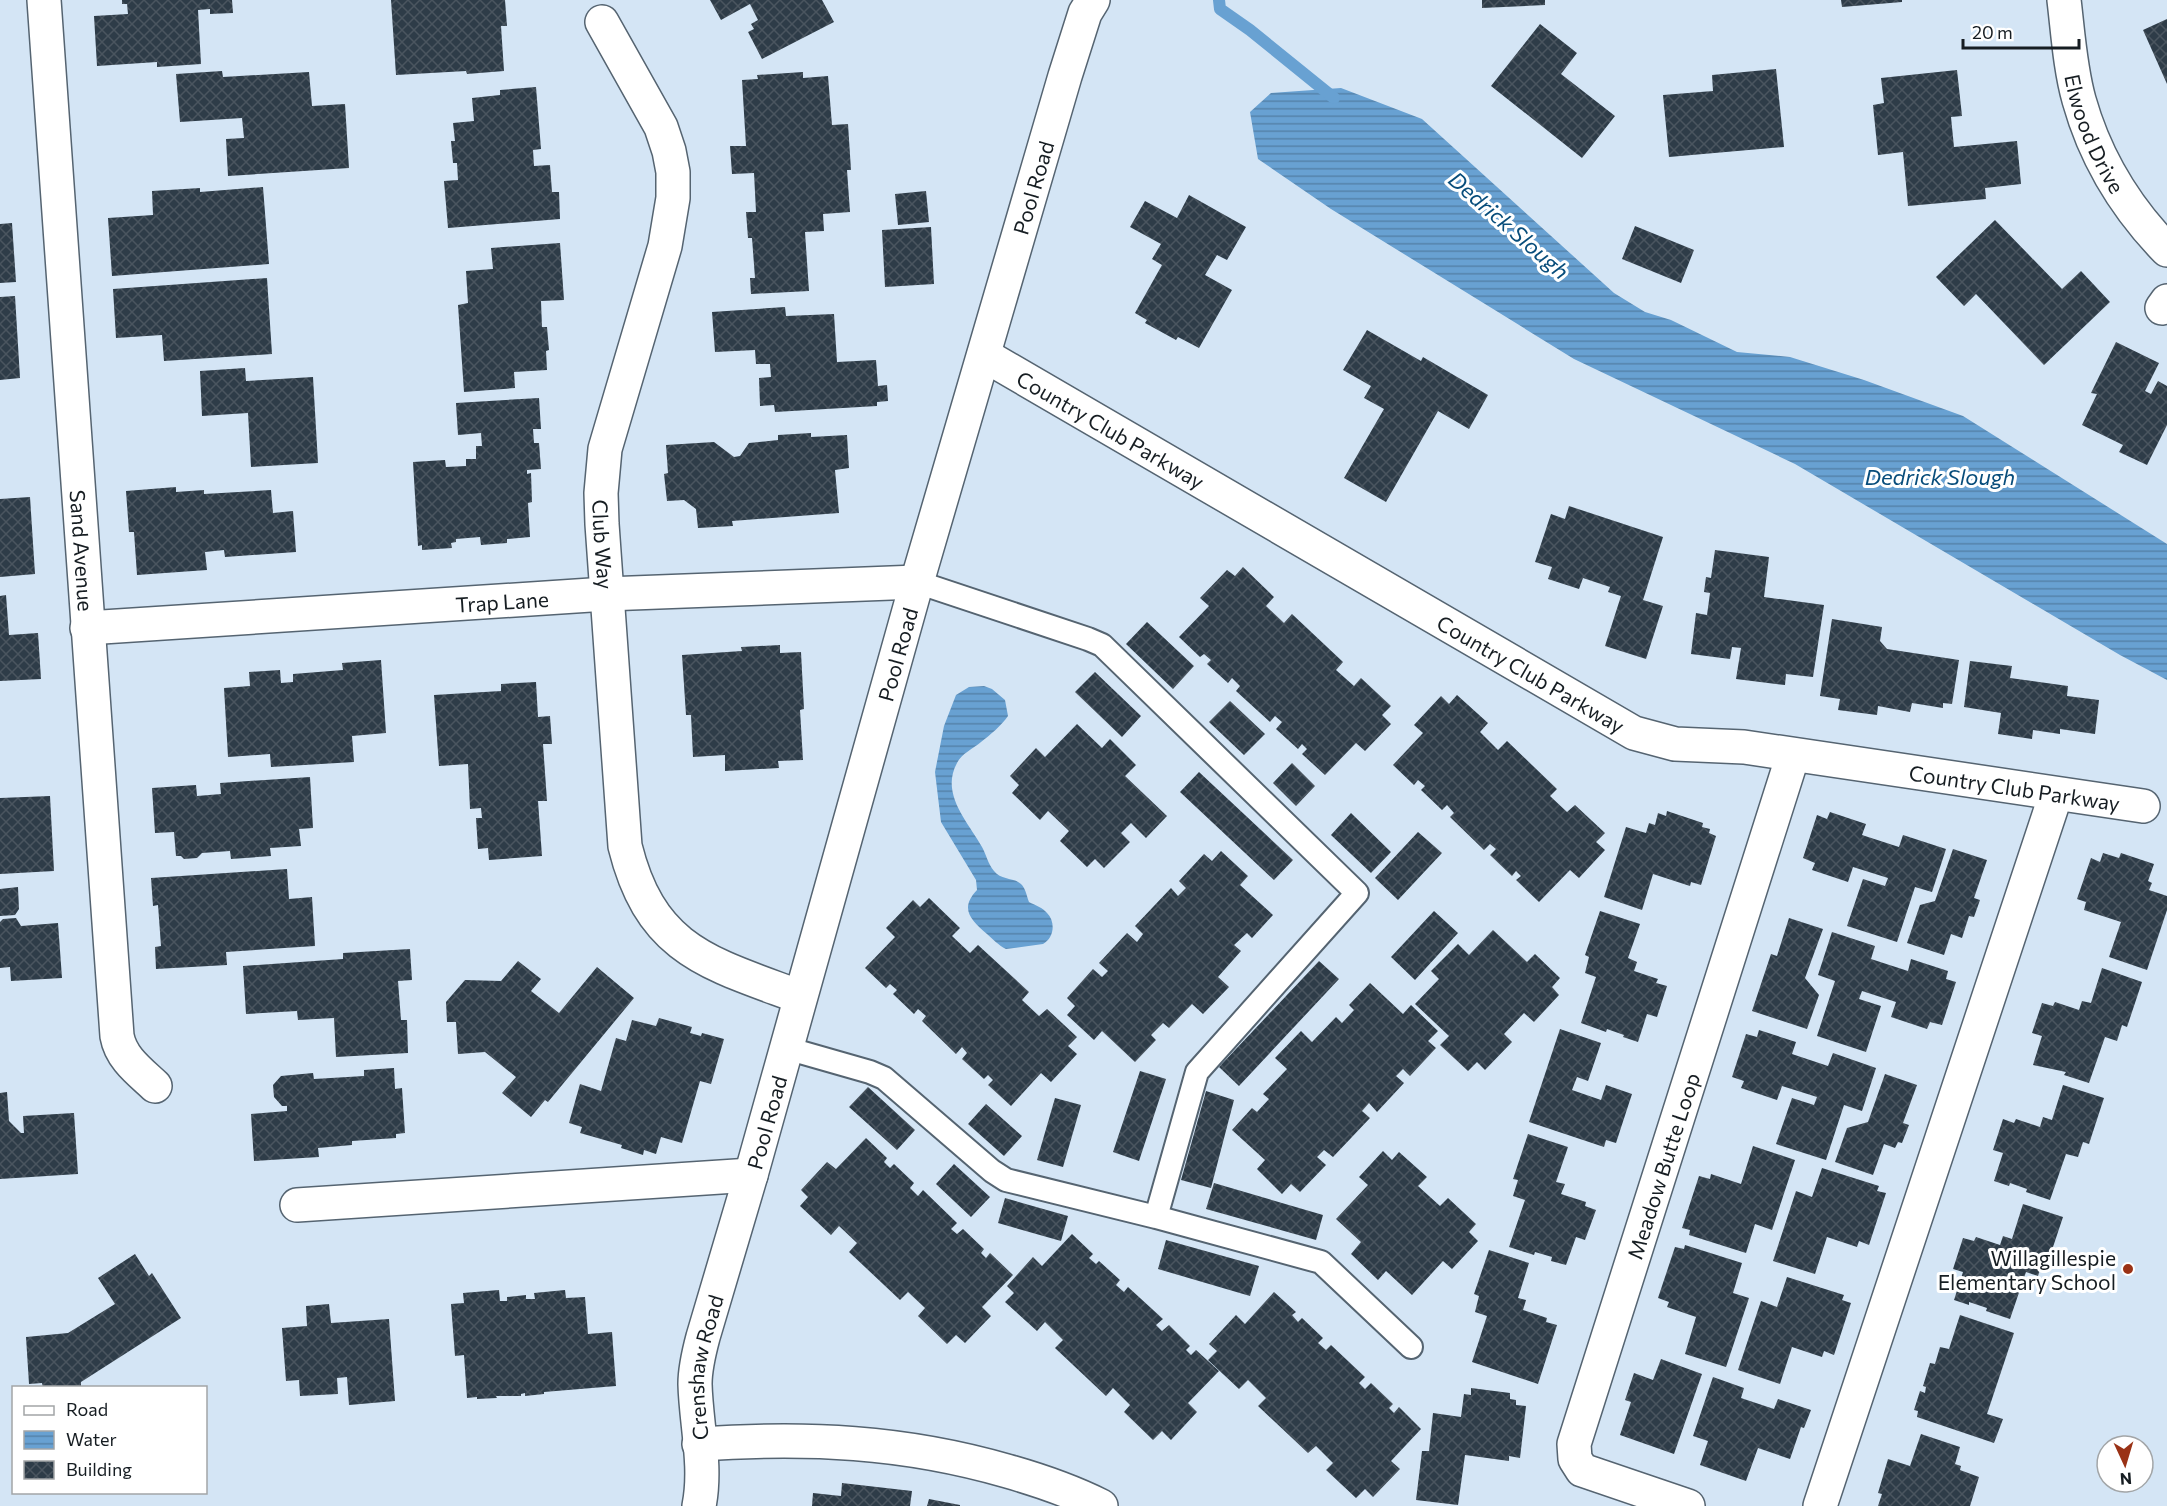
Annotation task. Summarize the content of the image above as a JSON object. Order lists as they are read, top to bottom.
{
  "streets": {
    "street": [
      "Elwood Drive",
      "Pool Road",
      "Country Club Parkway",
      "Club Way",
      "Sand Avenue",
      "Trap Lane",
      "Meadow Butte Loop",
      "Crenshaw Road"
    ]
  },
  "crossings": [
    ["Pool Road", "Country Club Parkway"],
    ["Pool Road", "Club Way"],
    ["Pool Road", "Trap Lane"],
    ["Pool Road", "Crenshaw Road"],
    ["Country Club Parkway", "Meadow Butte Loop"],
    ["Club Way", "Trap Lane"],
    ["Sand Avenue", "Trap Lane"]
  ],
  "water": ["Dedrick Slough"],
  "places": ["Willagillespie Elementary School"],
  "legend": ["Road", "Water", "Building"],
  "scale_bar": "20 m",
  "north": "bottom"
}
